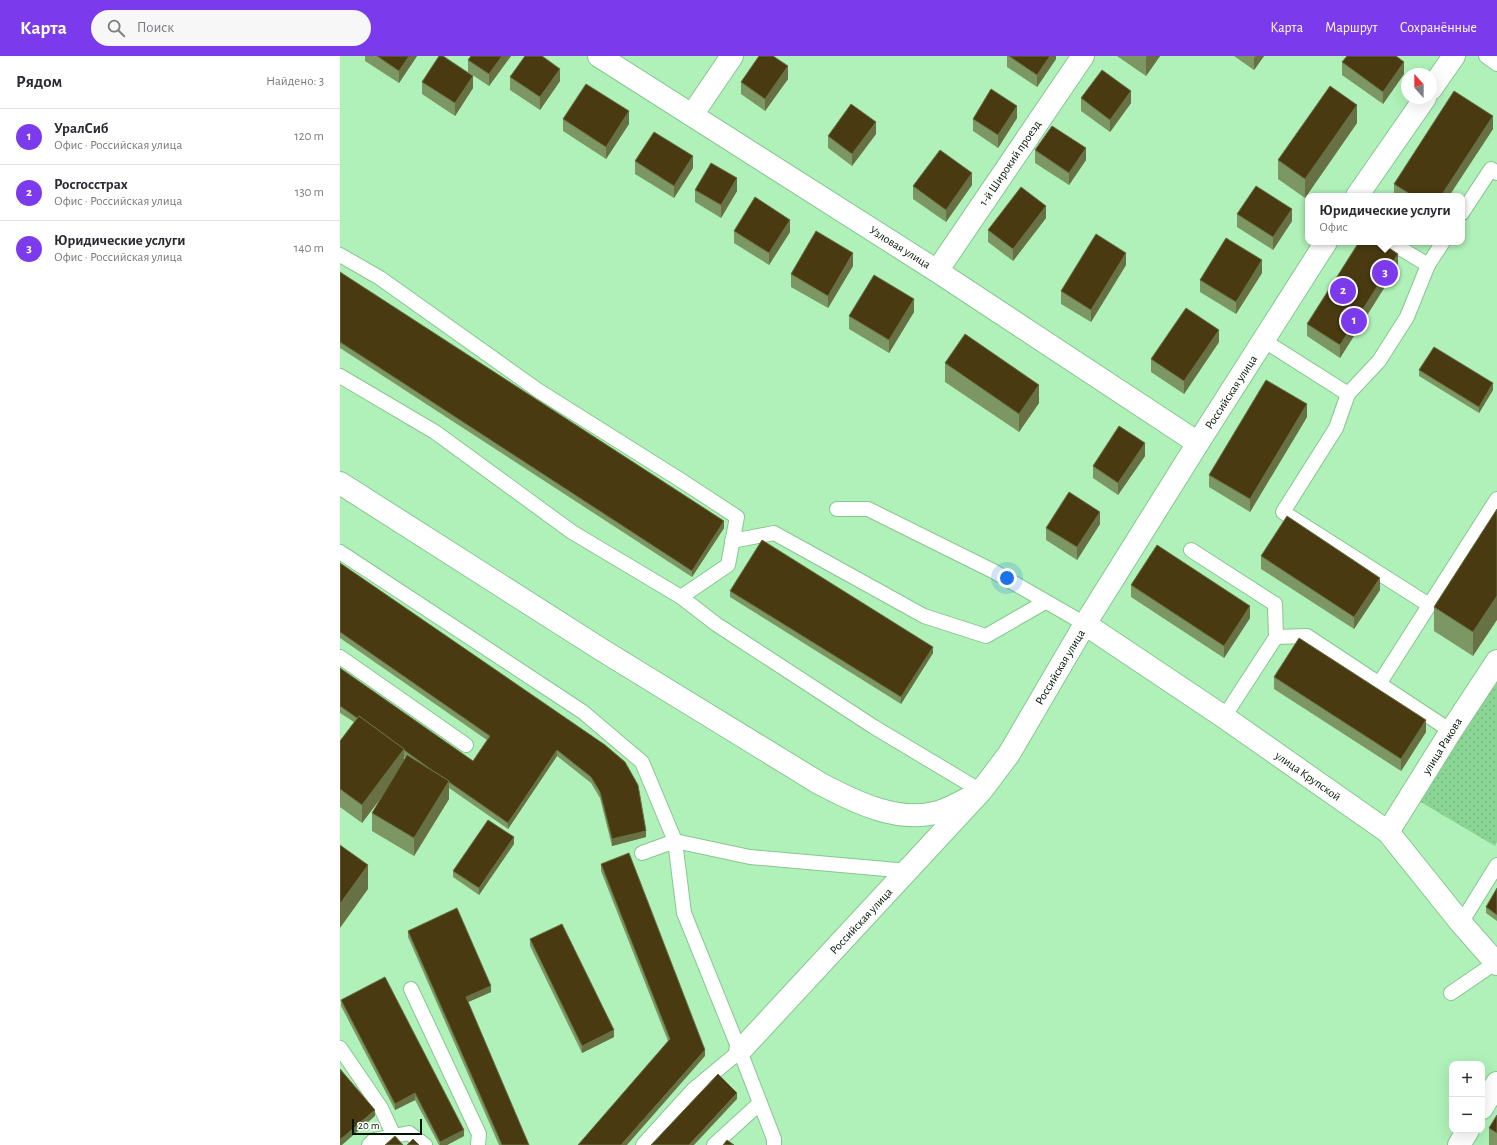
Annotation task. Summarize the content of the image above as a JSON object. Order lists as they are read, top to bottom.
{
  "streets": {
    "street": [
      "1-й Широкий проезд",
      "Узловая улица",
      "Российская улица",
      "улица Ракова",
      "улица Крупской"
    ]
  },
  "crossings": [
    ["1-й Широкий проезд", "Узловая улица"],
    ["Узловая улица", "Российская улица"],
    ["Российская улица", "улица Крупской"],
    ["улица Ракова", "улица Крупской"]
  ],
  "scale_bar": "20 m",
  "north": "top",
  "page": {
    "header": "Карта",
    "search": "Поиск",
    "nav": ["Карта", "Маршрут", "Сохранённые"],
    "heading": ["Рядом", "Найдено: 3"],
    "list": [
      {
        "mark": "1",
        "name": "УралСиб",
        "note": "Офис · Российская улица",
        "value": "120 m"
      },
      {
        "mark": "2",
        "name": "Росгосстрах",
        "note": "Офис · Российская улица",
        "value": "130 m"
      },
      {
        "mark": "3",
        "name": "Юридические услуги",
        "note": "Офис · Российская улица",
        "value": "140 m"
      }
    ],
    "popup": ["Юридические услуги", "Офис"],
    "pins": ["3", "2", "1"],
    "map_buttons": ["+", "−"],
    "scale": "20 m"
  }
}
